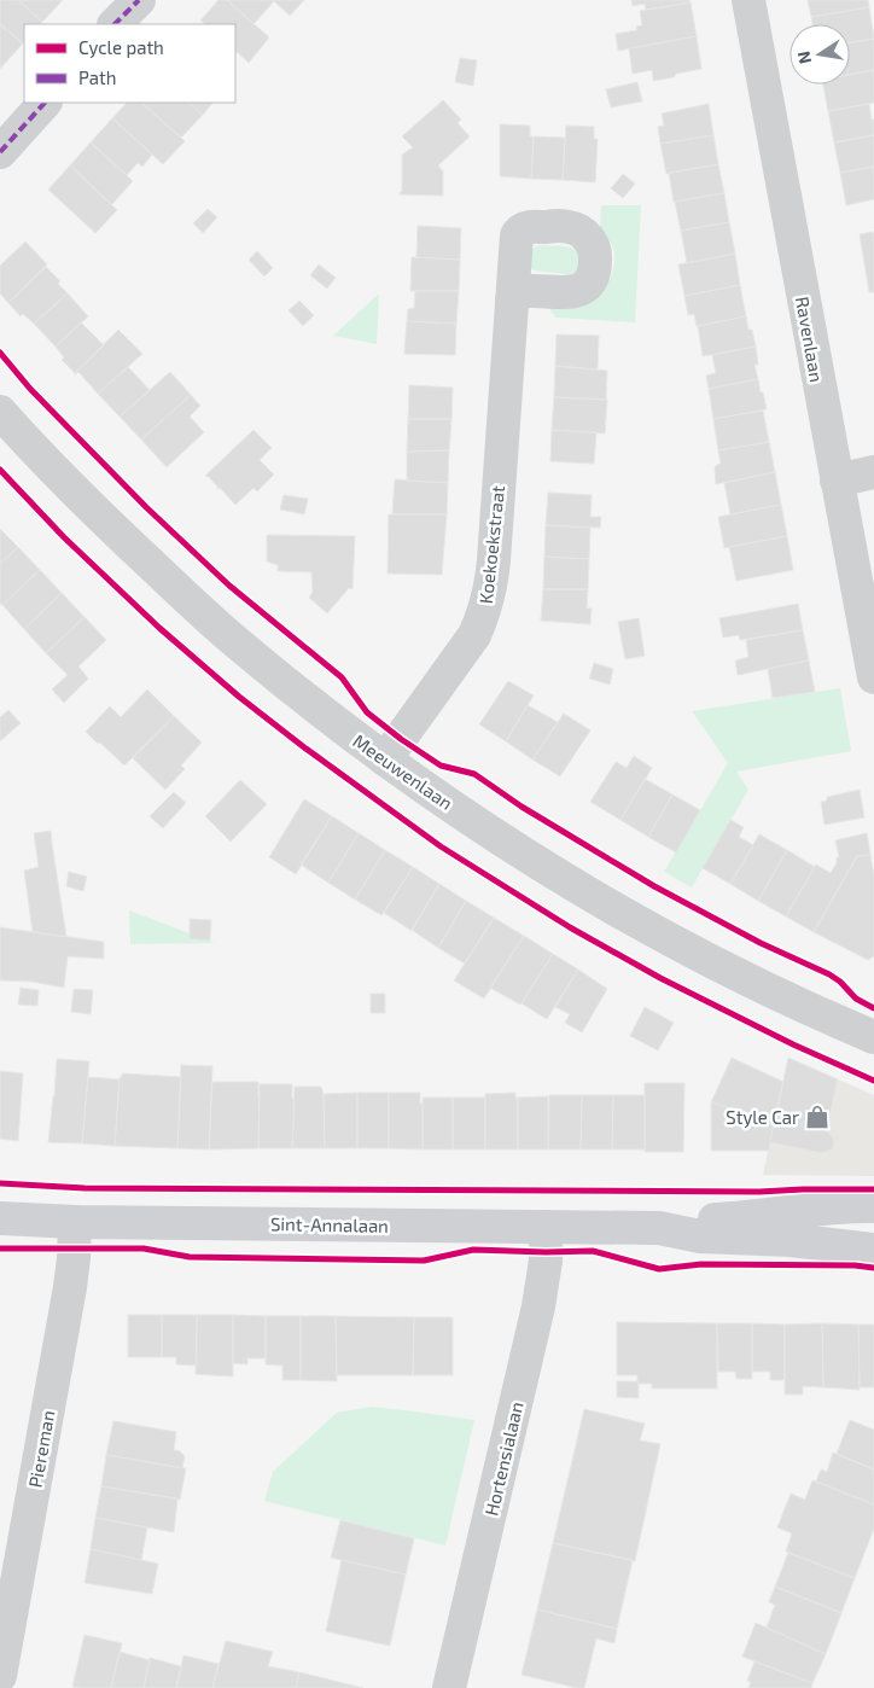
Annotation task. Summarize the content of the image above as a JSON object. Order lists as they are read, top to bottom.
{
  "streets": {
    "main road": ["Sint-Annalaan"],
    "street": [
      "Ravenlaan",
      "Koekoekstraat",
      "Meeuwenlaan",
      "Piereman",
      "Hortensialaan"
    ]
  },
  "crossings": [
    ["Koekoekstraat", "Meeuwenlaan"],
    ["Sint-Annalaan", "Piereman"],
    ["Sint-Annalaan", "Hortensialaan"]
  ],
  "places": {
    "shop": ["Style Car"]
  },
  "legend": ["Cycle path", "Path"],
  "north": "left"
}
